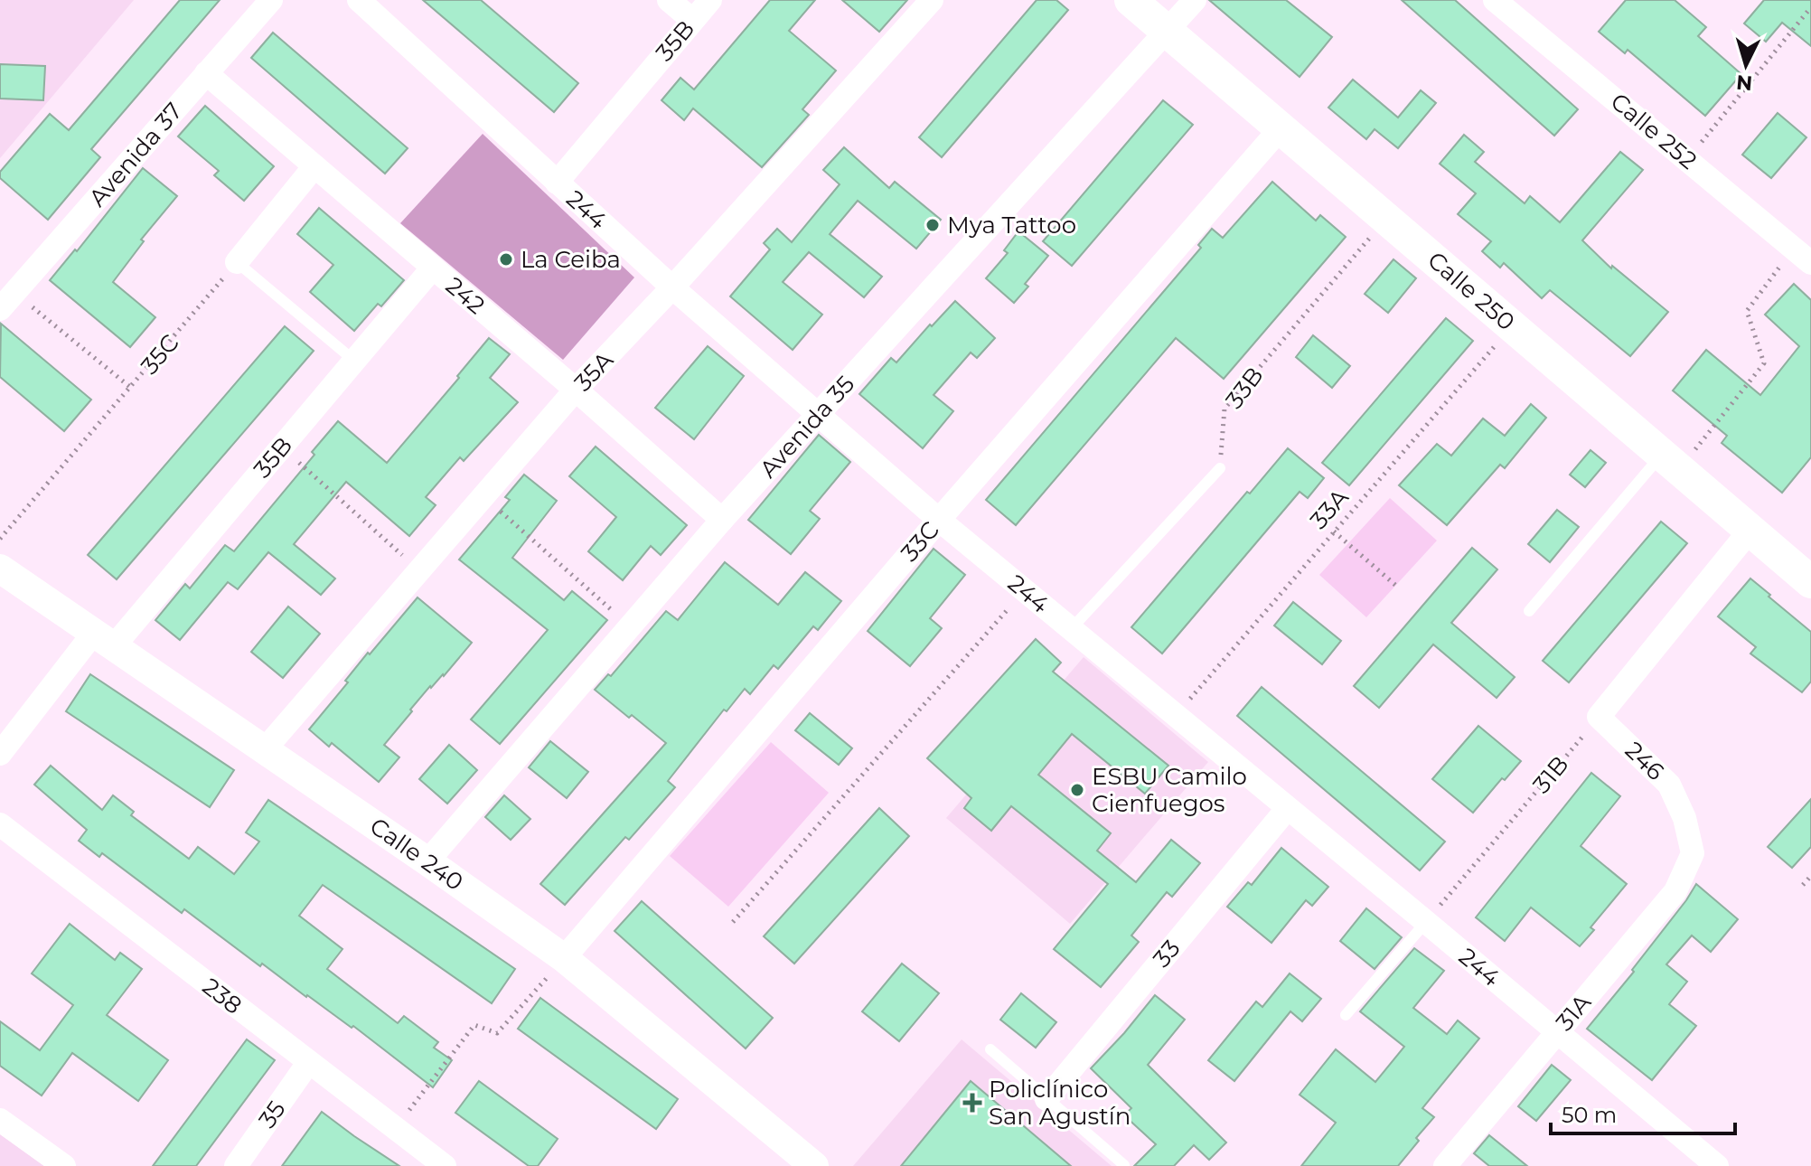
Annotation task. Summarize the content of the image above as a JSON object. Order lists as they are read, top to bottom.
{
  "streets": {
    "main road": ["Calle 250"],
    "street": [
      "35B",
      "Calle 252",
      "Avenida 37",
      "244",
      "242",
      "35A",
      "Avenida 35",
      "33C",
      "246",
      "Calle 240",
      "33",
      "238",
      "31A",
      "35"
    ],
    "path": [
      "35C",
      "33B",
      "33A",
      "31B"
    ]
  },
  "crossings": [
    ["35B", "244"],
    ["35B", "242"],
    ["35B", "Calle 240"],
    ["Avenida 37", "242"],
    ["244", "35A"],
    ["244", "Avenida 35"],
    ["244", "33A"],
    ["244", "33C"],
    ["244", "31B"],
    ["244", "33"],
    ["244", "31A"],
    ["Calle 250", "33B"],
    ["Calle 250", "Avenida 35"],
    ["Calle 250", "33A"],
    ["Calle 250", "33C"],
    ["242", "35A"],
    ["242", "Avenida 35"],
    ["35A", "Calle 240"],
    ["Avenida 35", "Calle 240"],
    ["33C", "Calle 240"],
    ["246", "31B"],
    ["246", "31A"],
    ["238", "35"]
  ],
  "places": {
    "other": ["Mya Tattoo", "La Ceiba", "ESBU Camilo Cienfuegos"],
    "health": ["Policlínico San Agustín"]
  },
  "scale_bar": "50 m",
  "north": "bottom"
}
